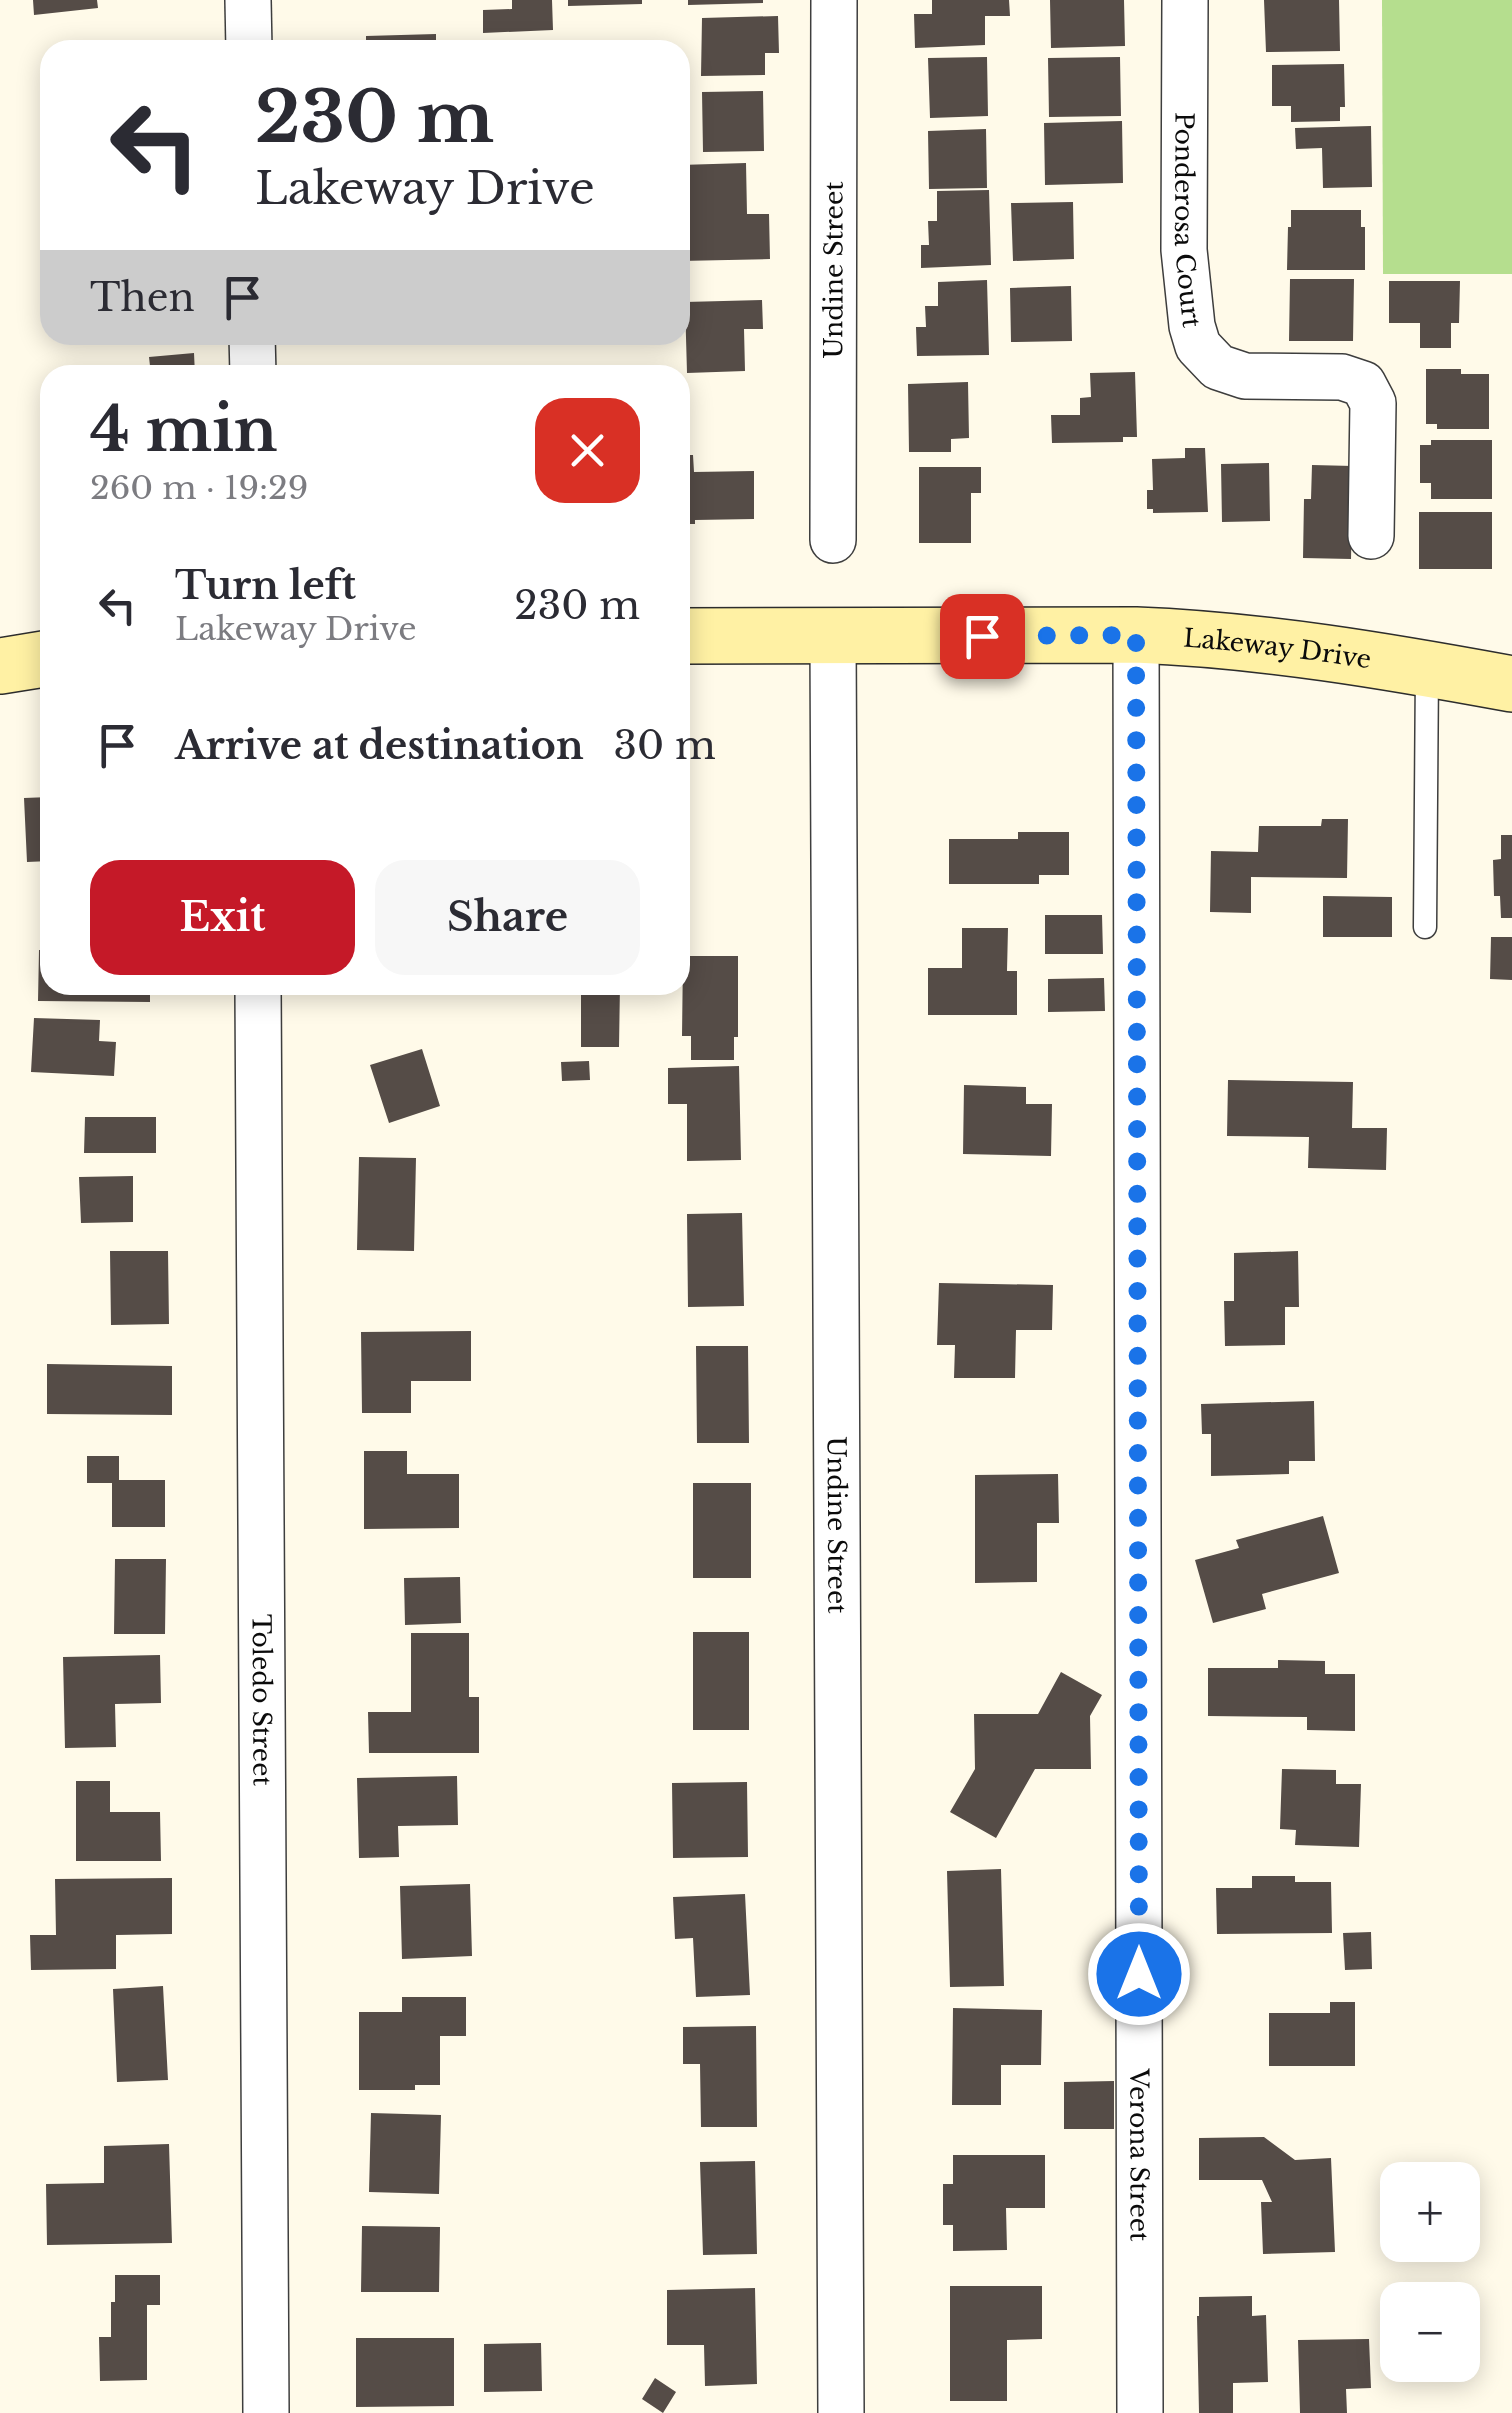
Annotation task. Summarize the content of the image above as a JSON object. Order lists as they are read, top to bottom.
{
  "streets": {
    "main road": ["Lakeway Drive"],
    "street": [
      "Ponderosa Court",
      "Undine Street",
      "Toledo Street",
      "Verona Street"
    ]
  },
  "crossings": [
    ["Undine Street", "Lakeway Drive"],
    ["Lakeway Drive", "Verona Street"]
  ],
  "page": {
    "turn": ["230 m", "Lakeway Drive"],
    "then": "Then",
    "heading": ["4 min", "260 m · 19:29"],
    "list": [
      {
        "name": "Turn left",
        "note": "Lakeway Drive",
        "value": "230 m"
      },
      {
        "name": "Arrive at destination",
        "value": "30 m"
      }
    ],
    "buttons": ["Exit", "Share"],
    "map_buttons": ["+", "−"]
  }
}
